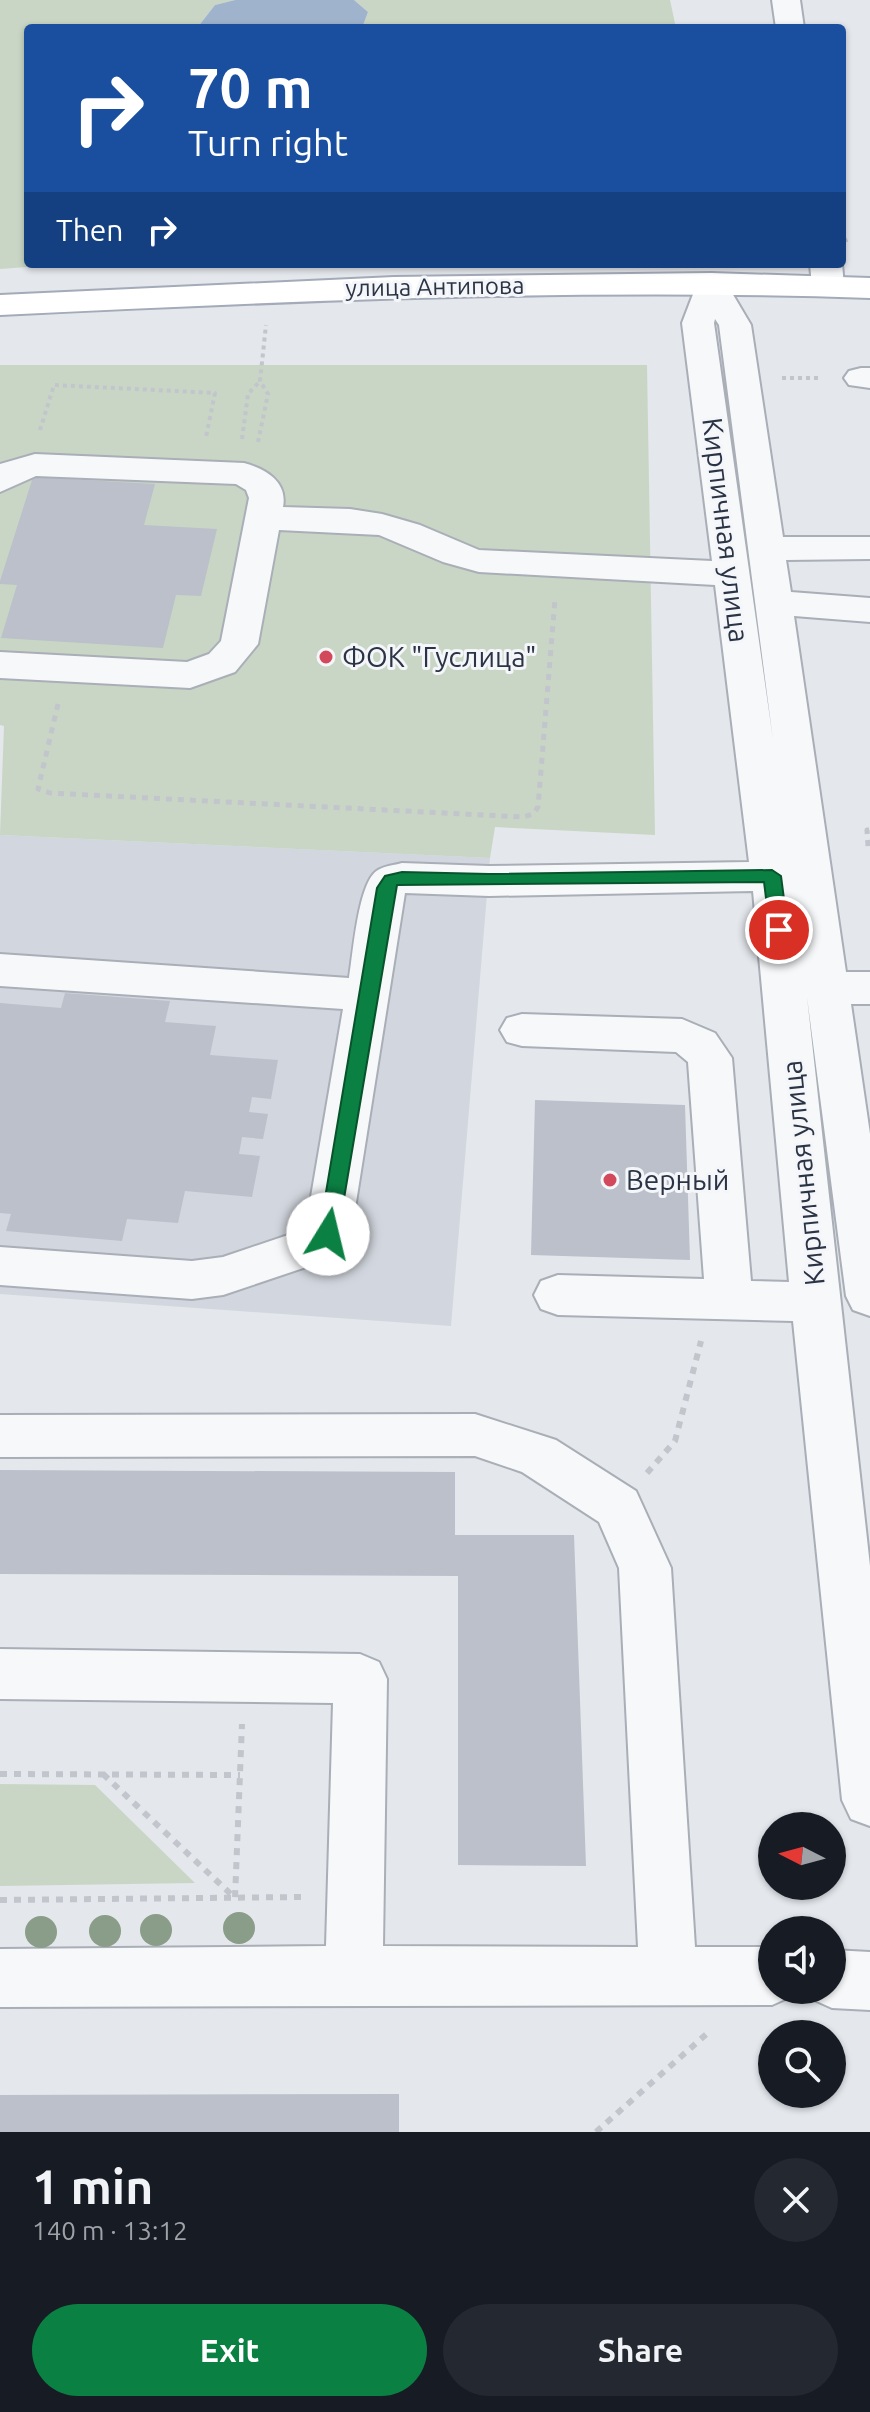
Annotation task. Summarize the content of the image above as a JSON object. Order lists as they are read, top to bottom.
{
  "streets": {
    "main road": ["улица Антипова"],
    "street": ["Кирпичная улица"]
  },
  "crossings": [
    ["улица Антипова", "Кирпичная улица"]
  ],
  "places": ["ФОК \"Гуслица\"", "Верный"],
  "north": "left",
  "page": {
    "turn": ["70 m", "Turn right"],
    "then": "Then",
    "heading": ["1 min", "140 m · 13:12"],
    "buttons": ["Exit", "Share"]
  }
}
